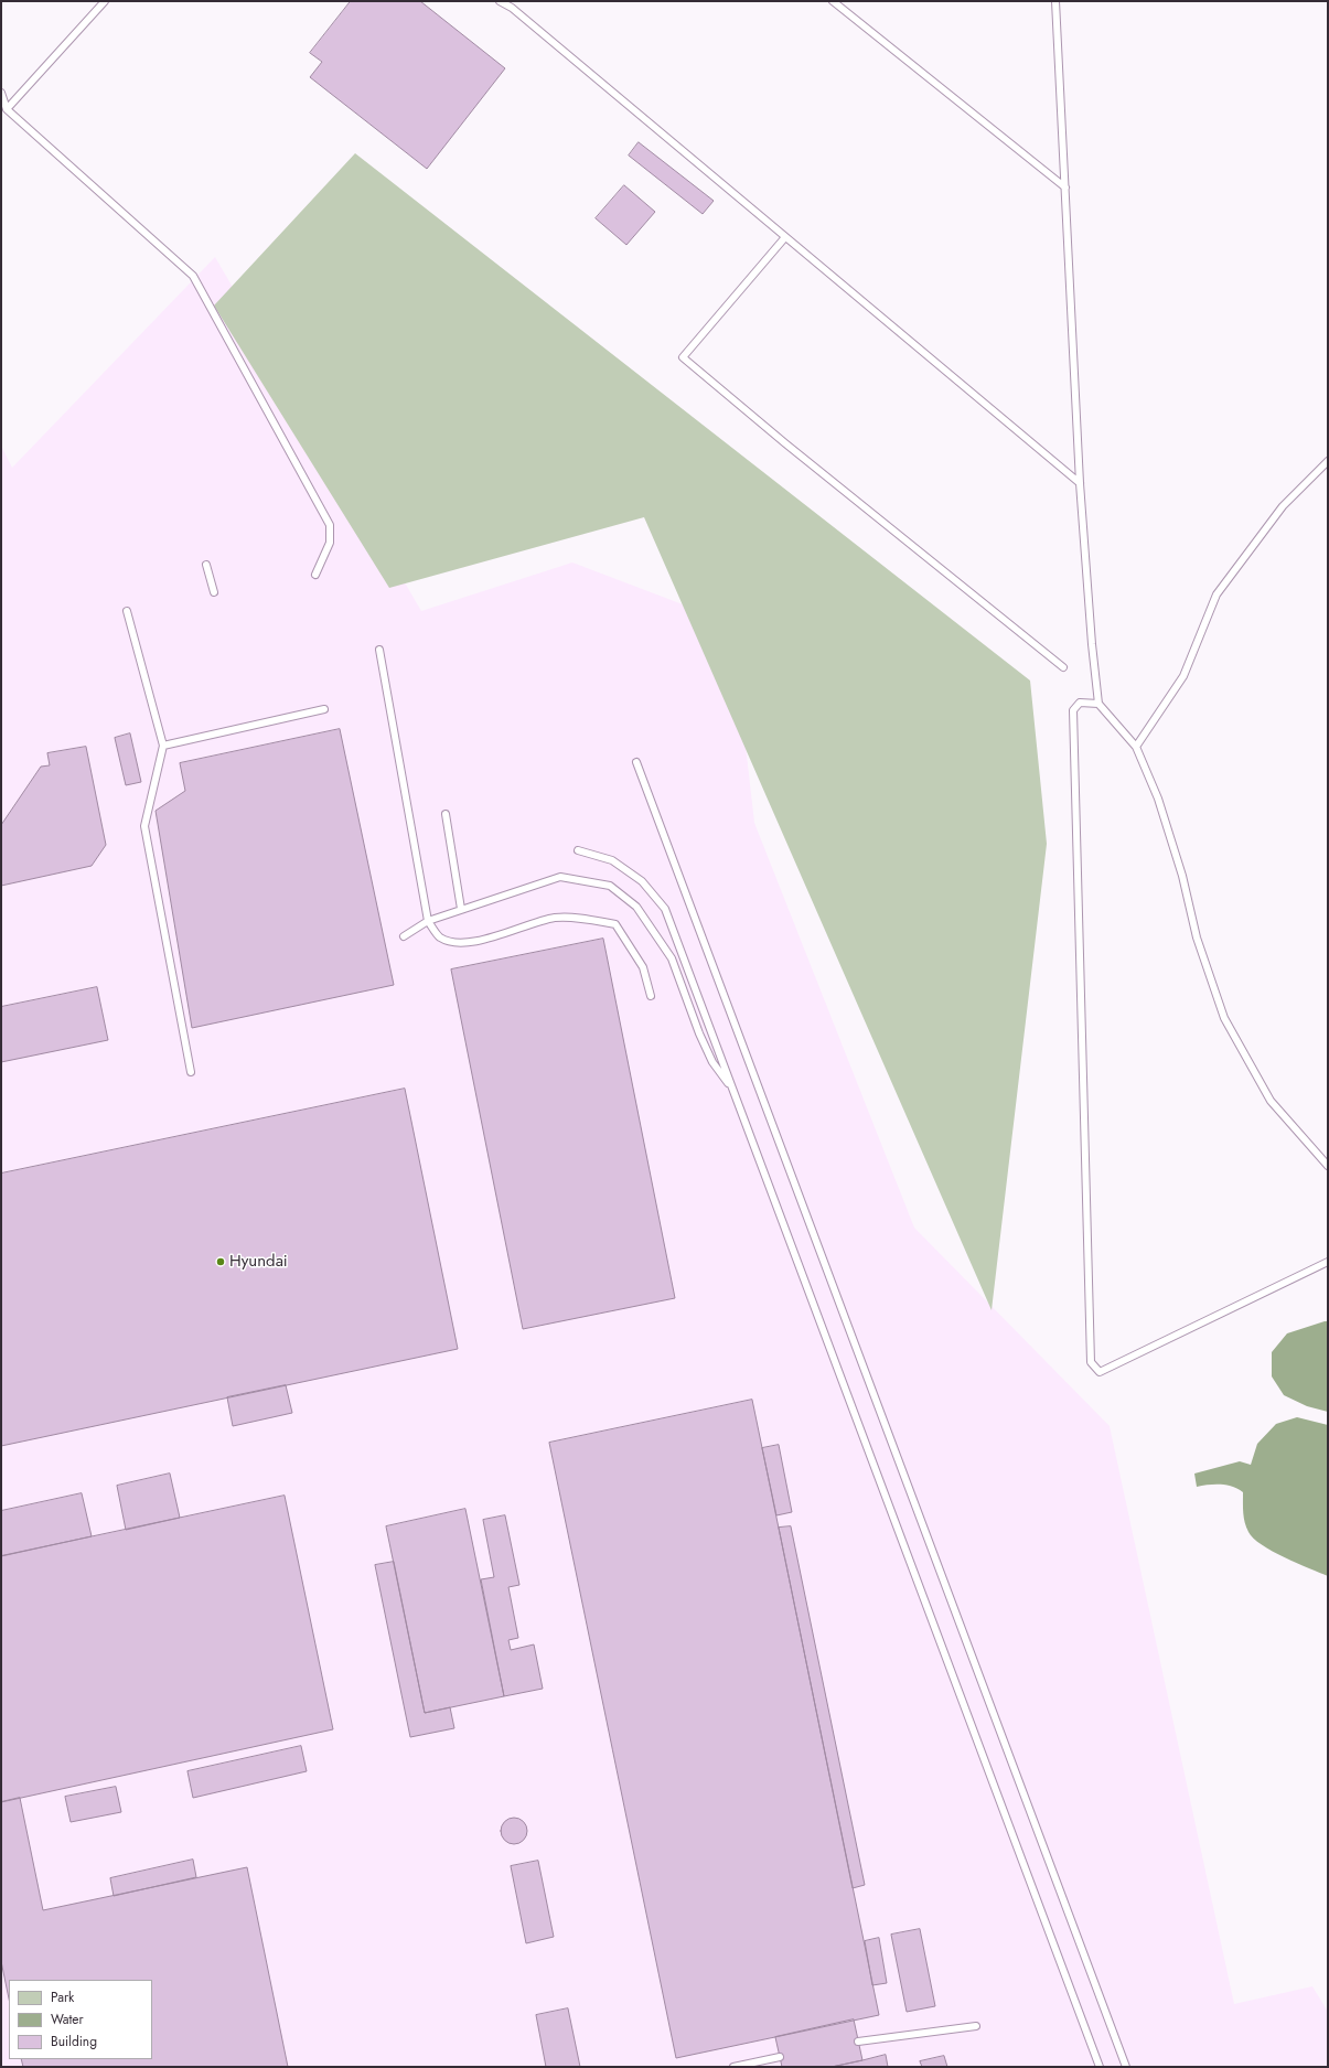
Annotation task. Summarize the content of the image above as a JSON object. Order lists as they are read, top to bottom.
{
  "places": ["Hyundai"],
  "legend": ["Park", "Water", "Building"]
}
